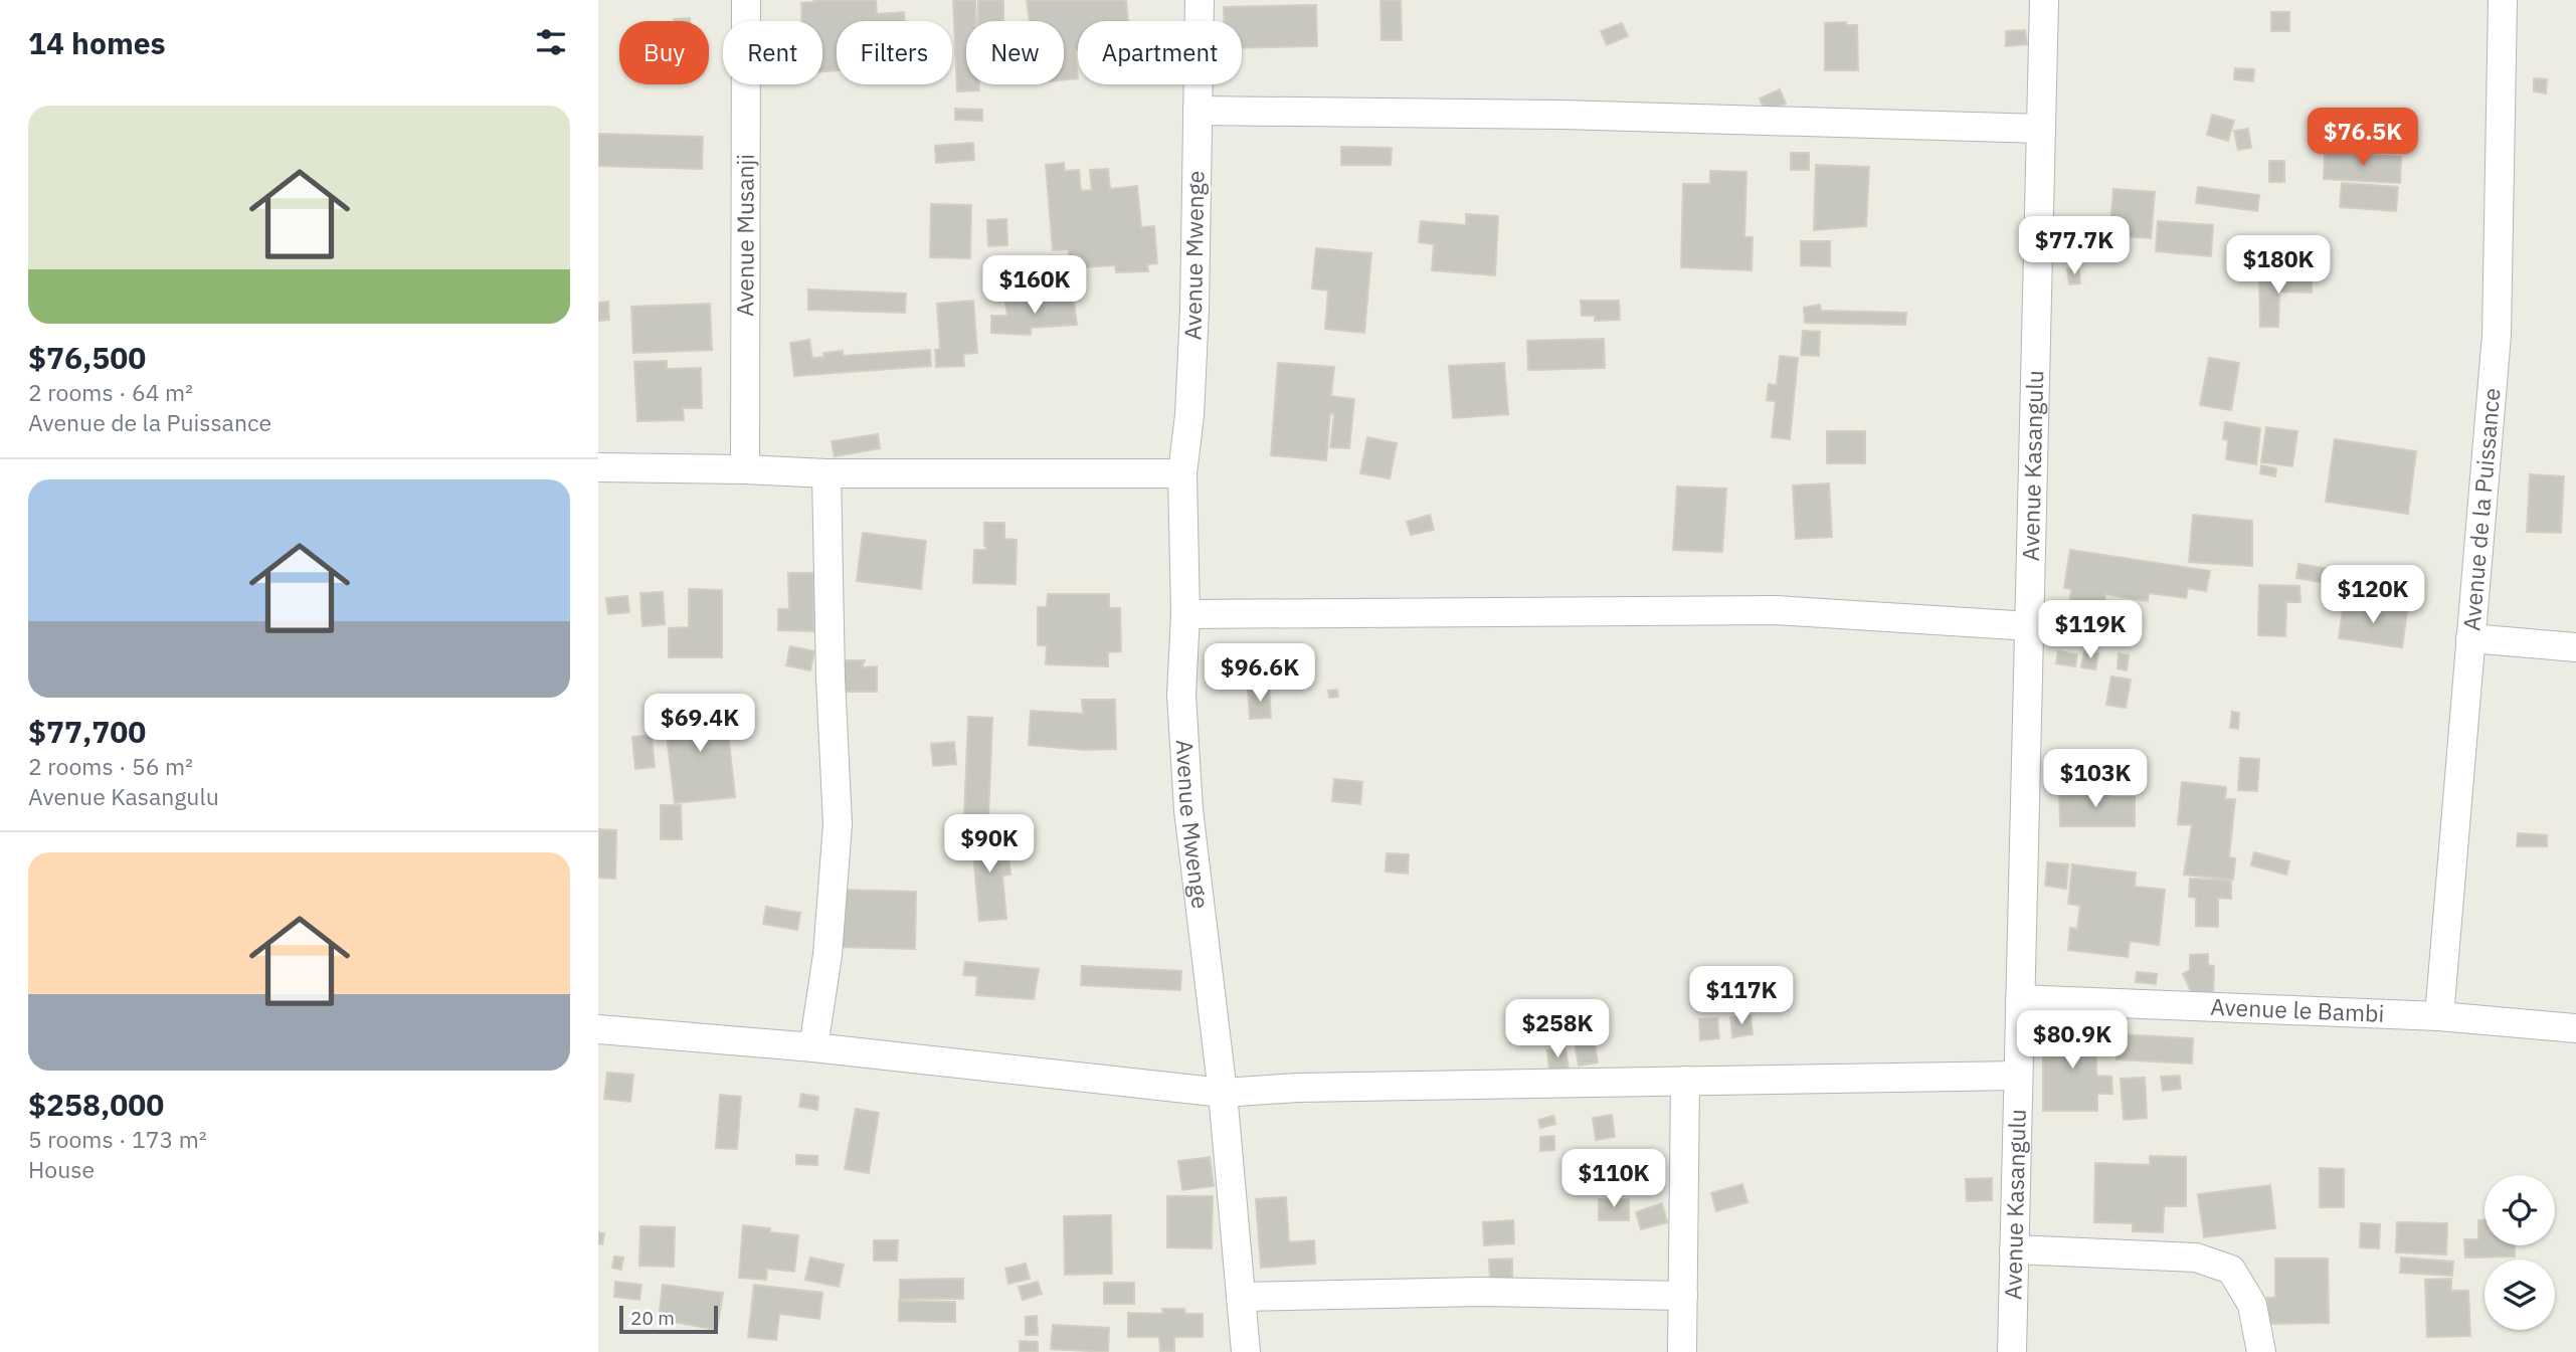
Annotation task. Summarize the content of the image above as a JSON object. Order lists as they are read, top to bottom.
{
  "streets": {
    "street": [
      "Avenue Musanji",
      "Avenue Mwenge",
      "Avenue Kasangulu",
      "Avenue de la Puissance",
      "Avenue le Bambi"
    ]
  },
  "crossings": [
    ["Avenue Kasangulu", "Avenue le Bambi"],
    ["Avenue de la Puissance", "Avenue le Bambi"]
  ],
  "scale_bar": "20 m",
  "page": {
    "heading": "14 homes",
    "chip": [
      "Buy",
      "Rent",
      "Filters",
      "New",
      "Apartment"
    ],
    "list": [
      {
        "name": "$76,500",
        "note": "2 rooms · 64 m² · Avenue de la Puissance"
      },
      {
        "name": "$77,700",
        "note": "2 rooms · 56 m² · Avenue Kasangulu"
      },
      {
        "name": "$258,000",
        "note": "5 rooms · 173 m² · House"
      }
    ],
    "price": [
      "$76.5K",
      "$77.7K",
      "$180K",
      "$160K",
      "$120K",
      "$119K",
      "$96.6K",
      "$69.4K",
      "$103K",
      "$90K",
      "$117K",
      "$258K",
      "$80.9K",
      "$110K"
    ],
    "scale": "20 m"
  }
}
